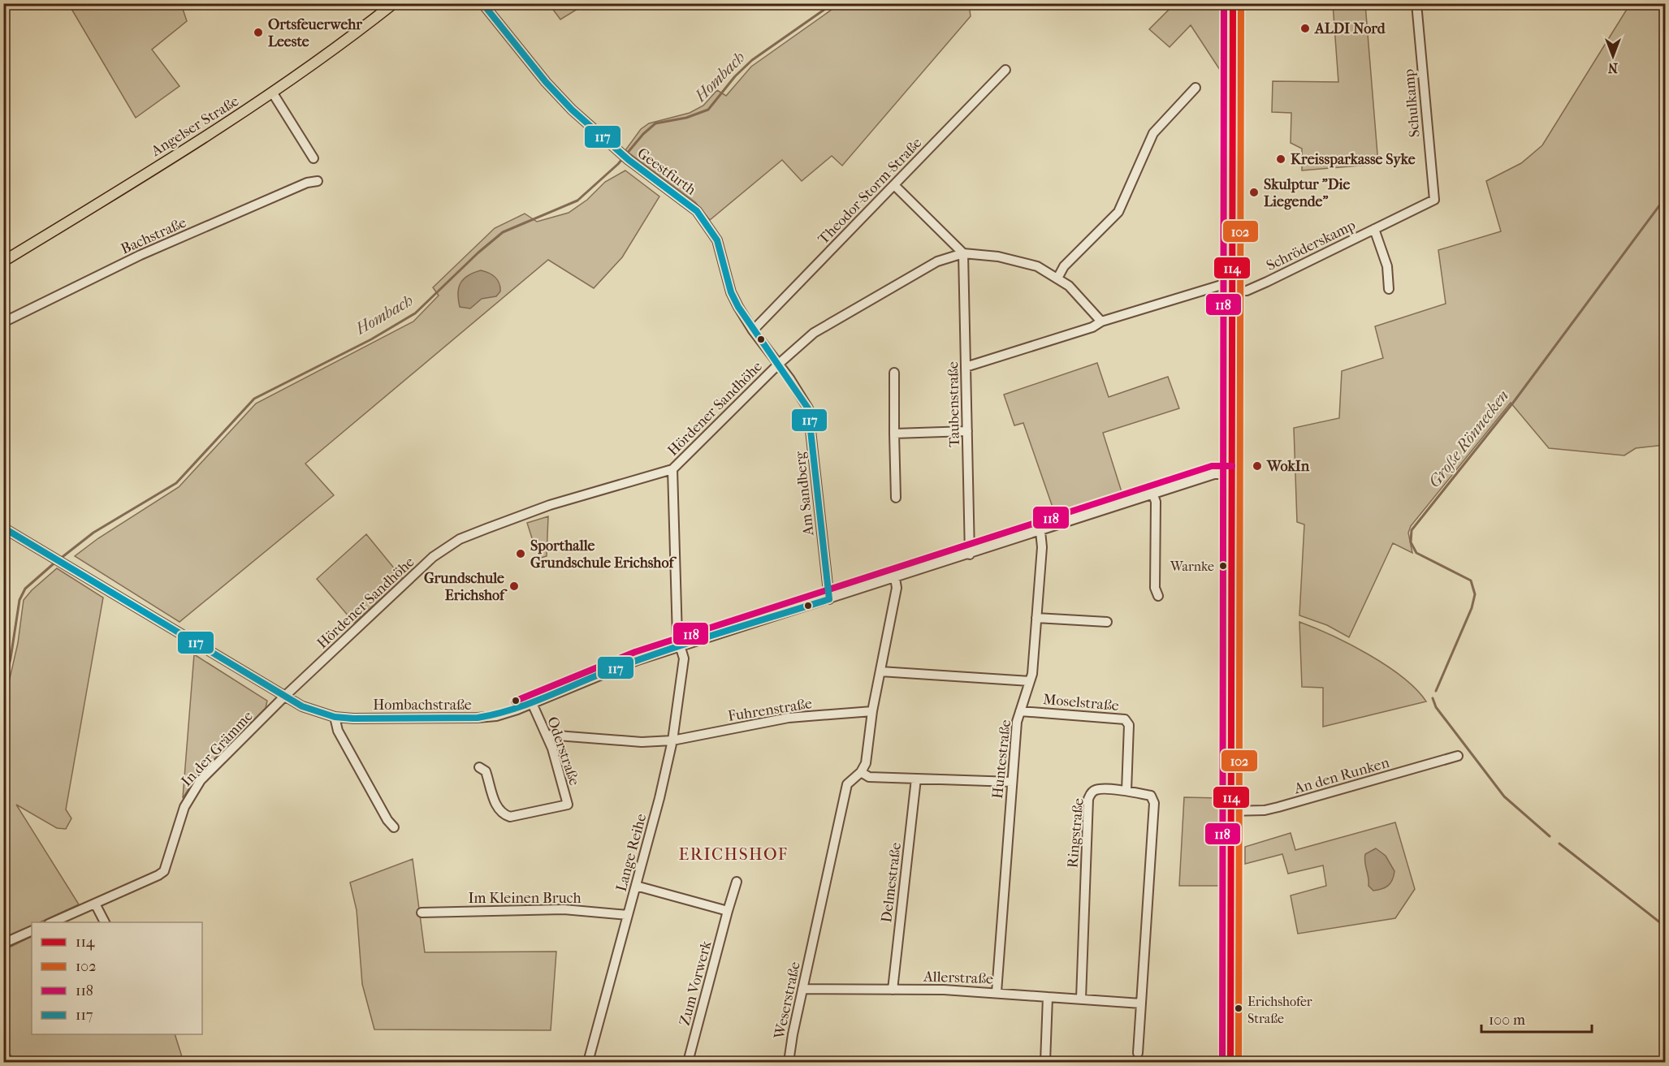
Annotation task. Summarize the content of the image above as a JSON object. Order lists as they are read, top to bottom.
{
  "streets": {
    "main road": ["Angelser Straße"],
    "street": [
      "Schulkamp",
      "Geestfurth",
      "Theodor-Storm-Straße",
      "Bachstraße",
      "Schröderskamp",
      "Taubenstraße",
      "Hördener Sandhöhe",
      "Am Sandberg",
      "Moselstraße",
      "Hombachstraße",
      "Fuhrenstraße",
      "In der Grämme",
      "Oderstraße",
      "Huntestraße",
      "An den Runken",
      "Ringstraße",
      "Lange Reihe",
      "Delmestraße",
      "Im Kleinen Bruch",
      "Allerstraße",
      "Zum Vorwerk",
      "Weserstraße"
    ]
  },
  "crossings": [
    ["Schulkamp", "Schröderskamp"],
    ["Geestfurth", "Theodor-Storm-Straße"],
    ["Geestfurth", "Hördener Sandhöhe"],
    ["Geestfurth", "Am Sandberg"],
    ["Taubenstraße", "Hördener Sandhöhe"],
    ["Taubenstraße", "Hombachstraße"],
    ["Hördener Sandhöhe", "Am Sandberg"],
    ["Hördener Sandhöhe", "Hombachstraße"],
    ["Hördener Sandhöhe", "In der Grämme"],
    ["Hördener Sandhöhe", "Lange Reihe"],
    ["Am Sandberg", "Hombachstraße"],
    ["Moselstraße", "Huntestraße"],
    ["Moselstraße", "Ringstraße"],
    ["Hombachstraße", "In der Grämme"],
    ["Hombachstraße", "Oderstraße"],
    ["Hombachstraße", "Huntestraße"],
    ["Hombachstraße", "Lange Reihe"],
    ["Hombachstraße", "Weserstraße"],
    ["Fuhrenstraße", "Oderstraße"],
    ["Fuhrenstraße", "Lange Reihe"],
    ["Fuhrenstraße", "Weserstraße"],
    ["Huntestraße", "Allerstraße"],
    ["Lange Reihe", "Im Kleinen Bruch"],
    ["Delmestraße", "Allerstraße"],
    ["Allerstraße", "Weserstraße"]
  ],
  "districts": ["ERICHSHOF"],
  "water": ["Hombach", "Große Rönnecken"],
  "places": [
    "ALDI Nord",
    "Ortsfeuerwehr Leeste",
    "Kreissparkasse Syke",
    "Skulptur \"Die Liegende\"",
    "WokIn",
    "Sporthalle Grundschule Erichshof",
    "Warnke",
    "Grundschule Erichshof",
    "Erichshofer Straße"
  ],
  "lines": [
    "transit line 114",
    "transit line 102",
    "transit line 118",
    "transit line 117"
  ],
  "legend": [
    "114",
    "102",
    "118",
    "117"
  ],
  "scale_bar": "100 m",
  "north": "bottom"
}
